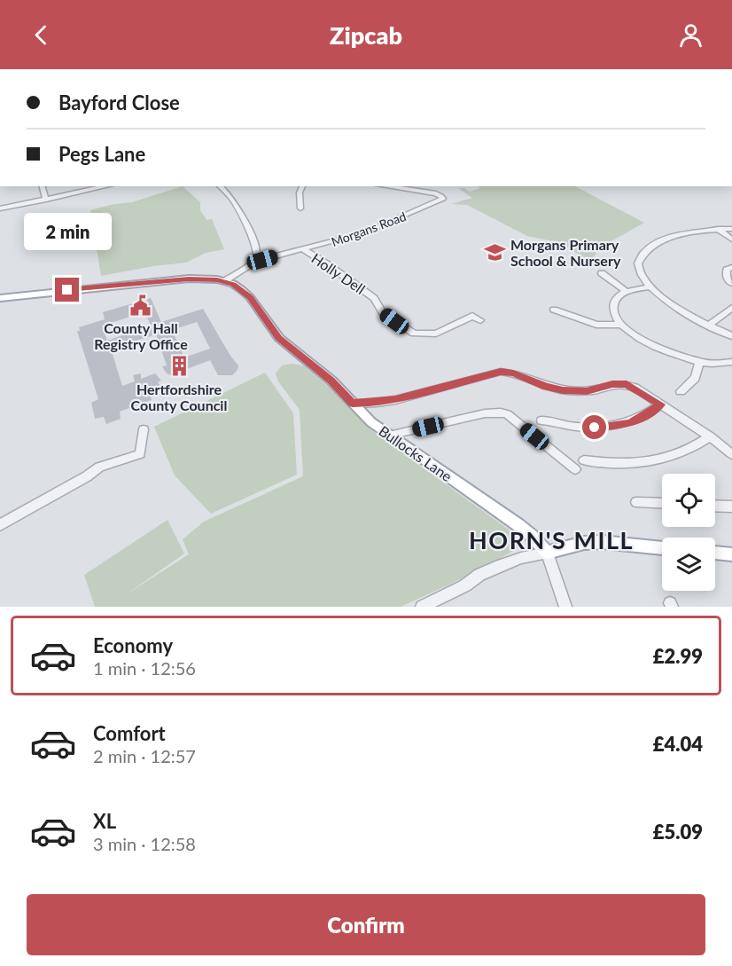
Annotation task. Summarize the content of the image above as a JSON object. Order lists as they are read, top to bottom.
{
  "streets": {
    "main road": ["Bullocks Lane"],
    "street": ["Morgans Road", "Holly Dell"]
  },
  "crossings": [
    ["Morgans Road", "Holly Dell"],
    ["Morgans Road", "Bullocks Lane"]
  ],
  "districts": ["HORN'S MILL"],
  "places": {
    "school or university": ["Morgans Primary School & Nursery"],
    "public building": ["County Hall Registry Office"],
    "building": ["Hertfordshire County Council"]
  },
  "page": {
    "header": "Zipcab",
    "banner": ["Bayford Close", "Pegs Lane"],
    "bubble": "2 min",
    "list": [
      {
        "name": "Economy",
        "note": "1 min · 12:56",
        "value": "£2.99"
      },
      {
        "name": "Comfort",
        "note": "2 min · 12:57",
        "value": "£4.04"
      },
      {
        "name": "XL",
        "note": "3 min · 12:58",
        "value": "£5.09"
      }
    ],
    "buttons": "Confirm"
  }
}
